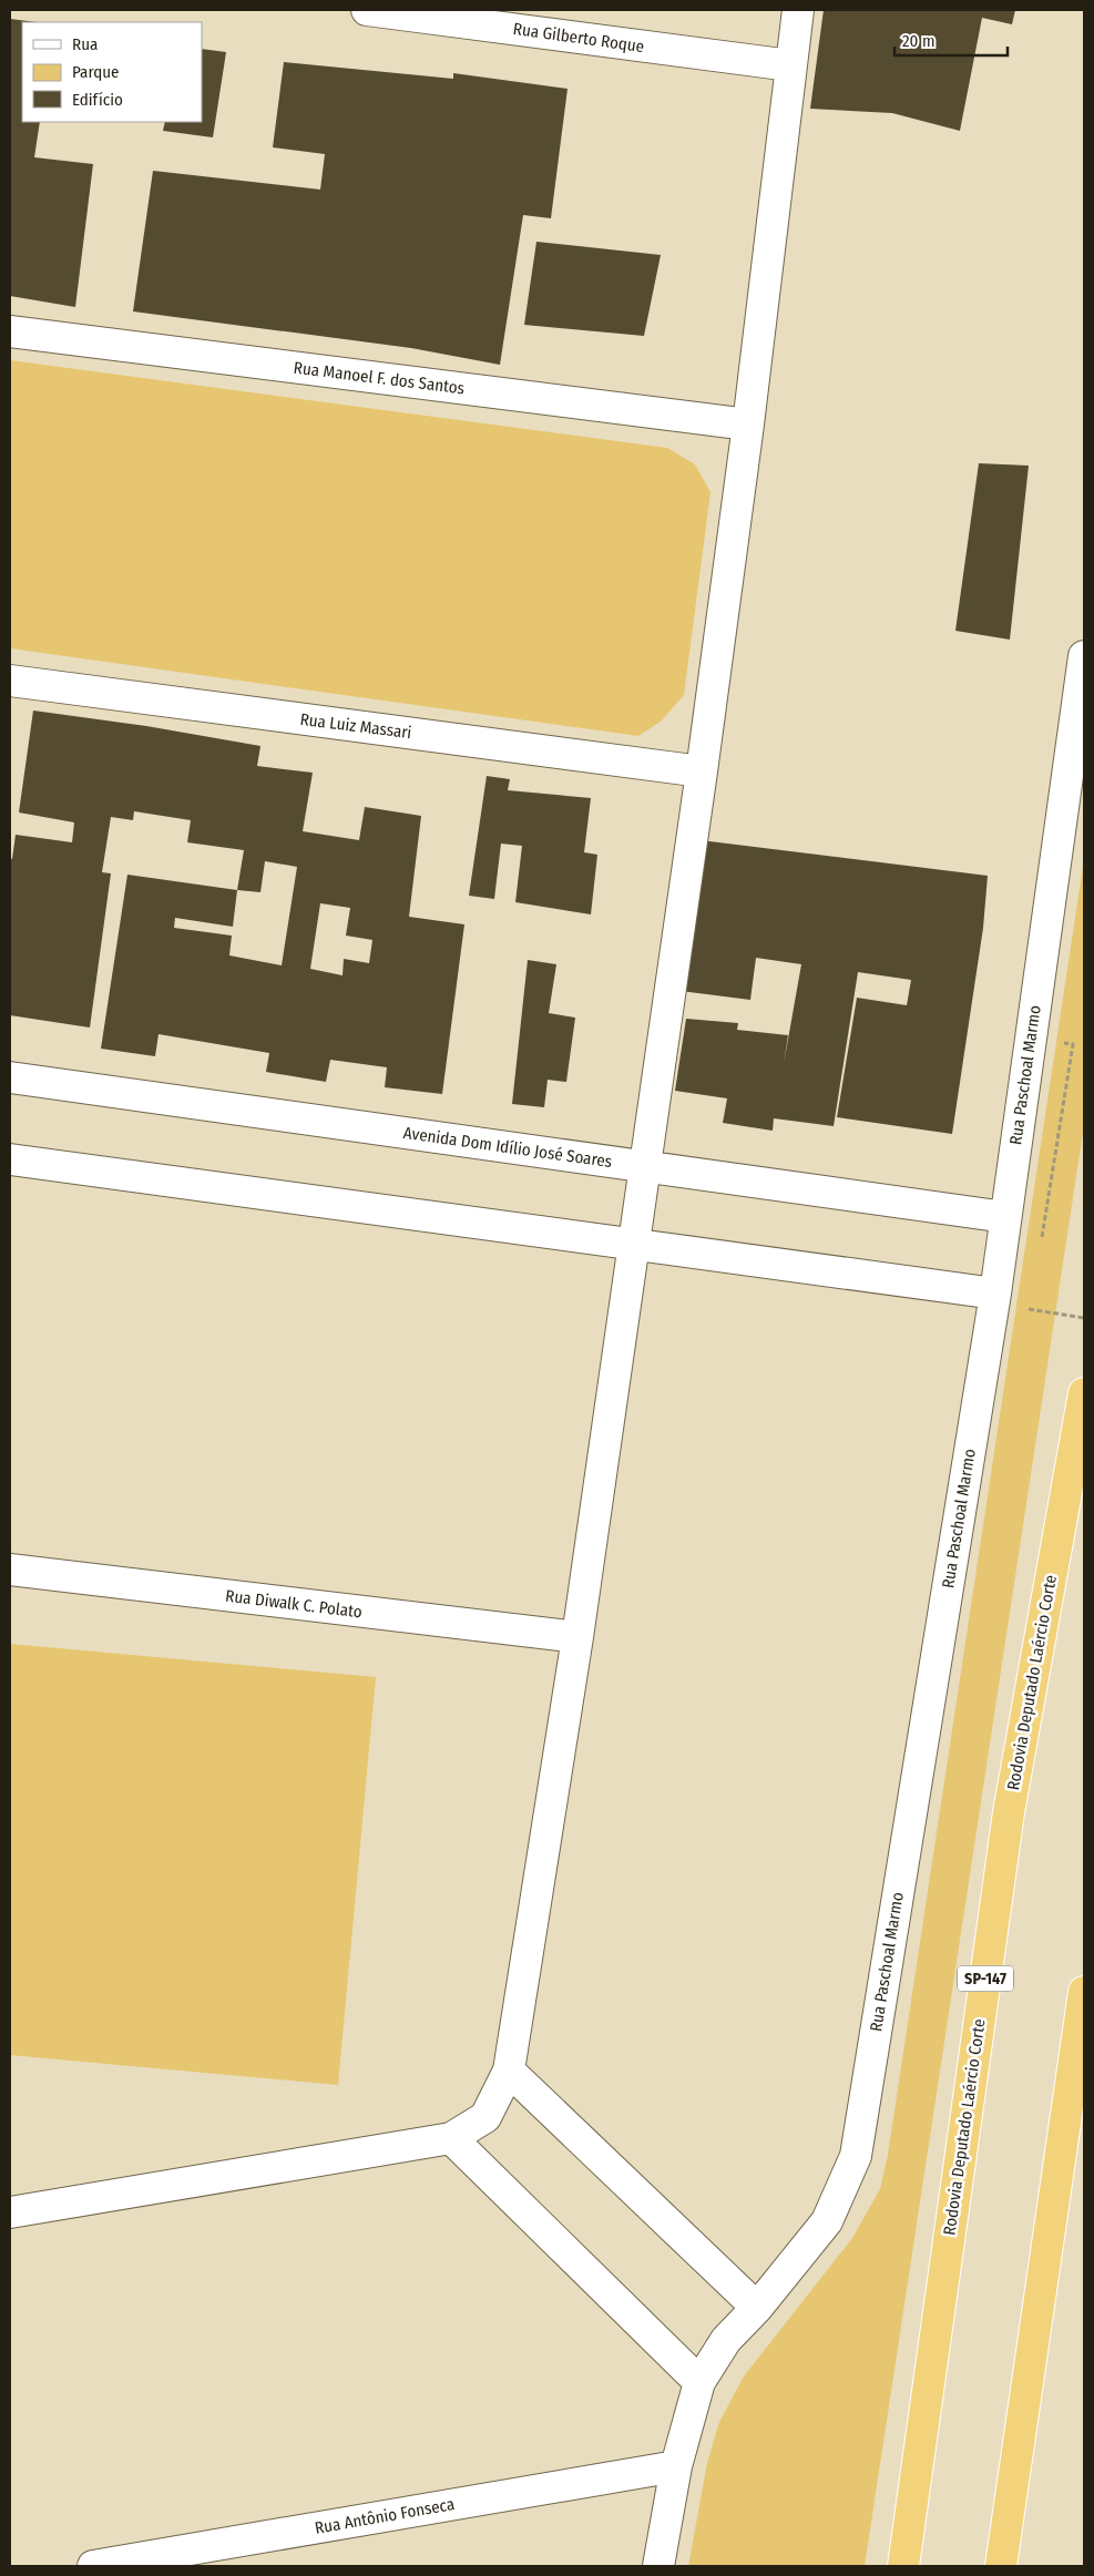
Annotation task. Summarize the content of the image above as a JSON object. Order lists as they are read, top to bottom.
{
  "streets": {
    "highway": ["Rodovia Deputado Laércio Corte", "SP-147"],
    "street": [
      "Rua Gilberto Roque",
      "Rua Manoel F. dos Santos",
      "Rua Luiz Massari",
      "Rua Paschoal Marmo",
      "Avenida Dom Idílio José Soares",
      "Rua Diwalk C. Polato",
      "Rua Antônio Fonseca"
    ]
  },
  "crossings": [
    ["Rua Paschoal Marmo", "Avenida Dom Idílio José Soares"],
    ["Rua Paschoal Marmo", "Rua Antônio Fonseca"]
  ],
  "legend": ["Rua", "Parque", "Edifício"],
  "scale_bar": "20 m"
}
